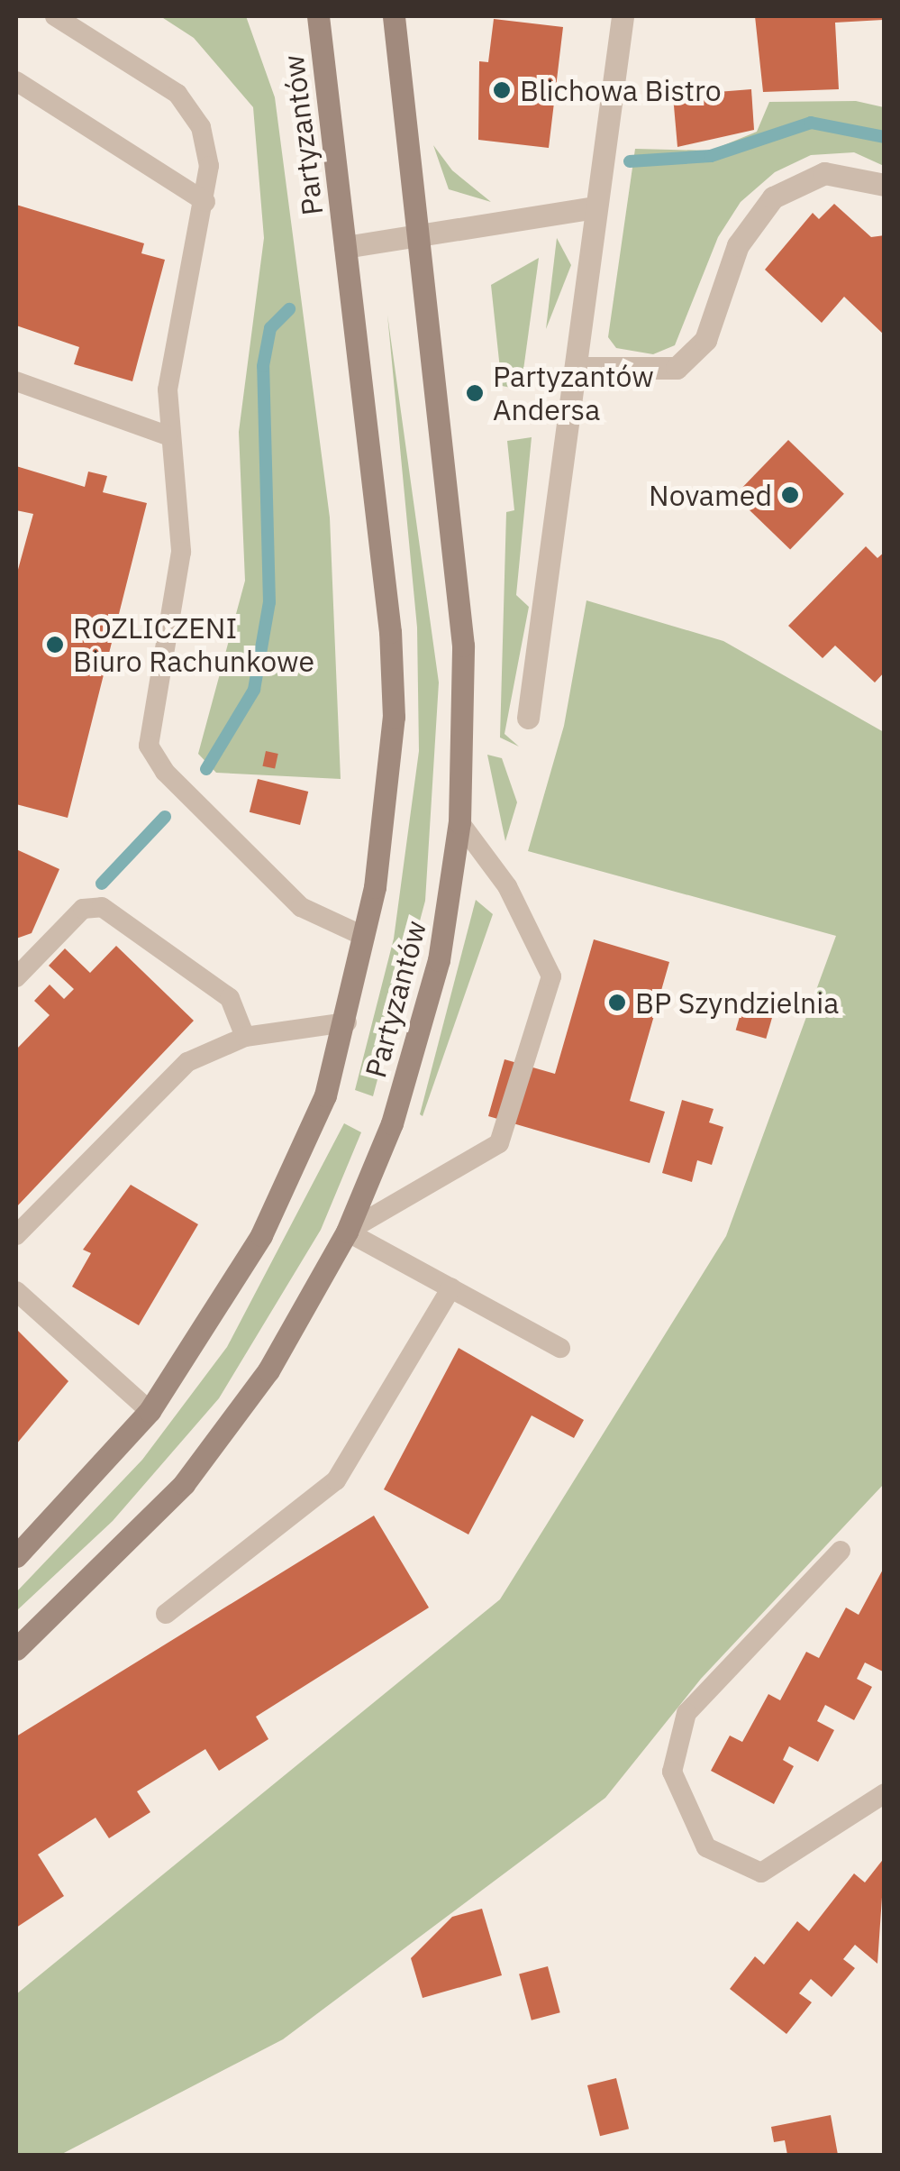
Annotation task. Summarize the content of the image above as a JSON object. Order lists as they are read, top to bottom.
{
  "streets": {
    "main road": ["Partyzantów"]
  },
  "places": [
    "Blichowa Bistro",
    "Partyzantów Andersa",
    "Novamed",
    "ROZLICZENI Biuro Rachunkowe",
    "BP Szyndzielnia"
  ]
}
